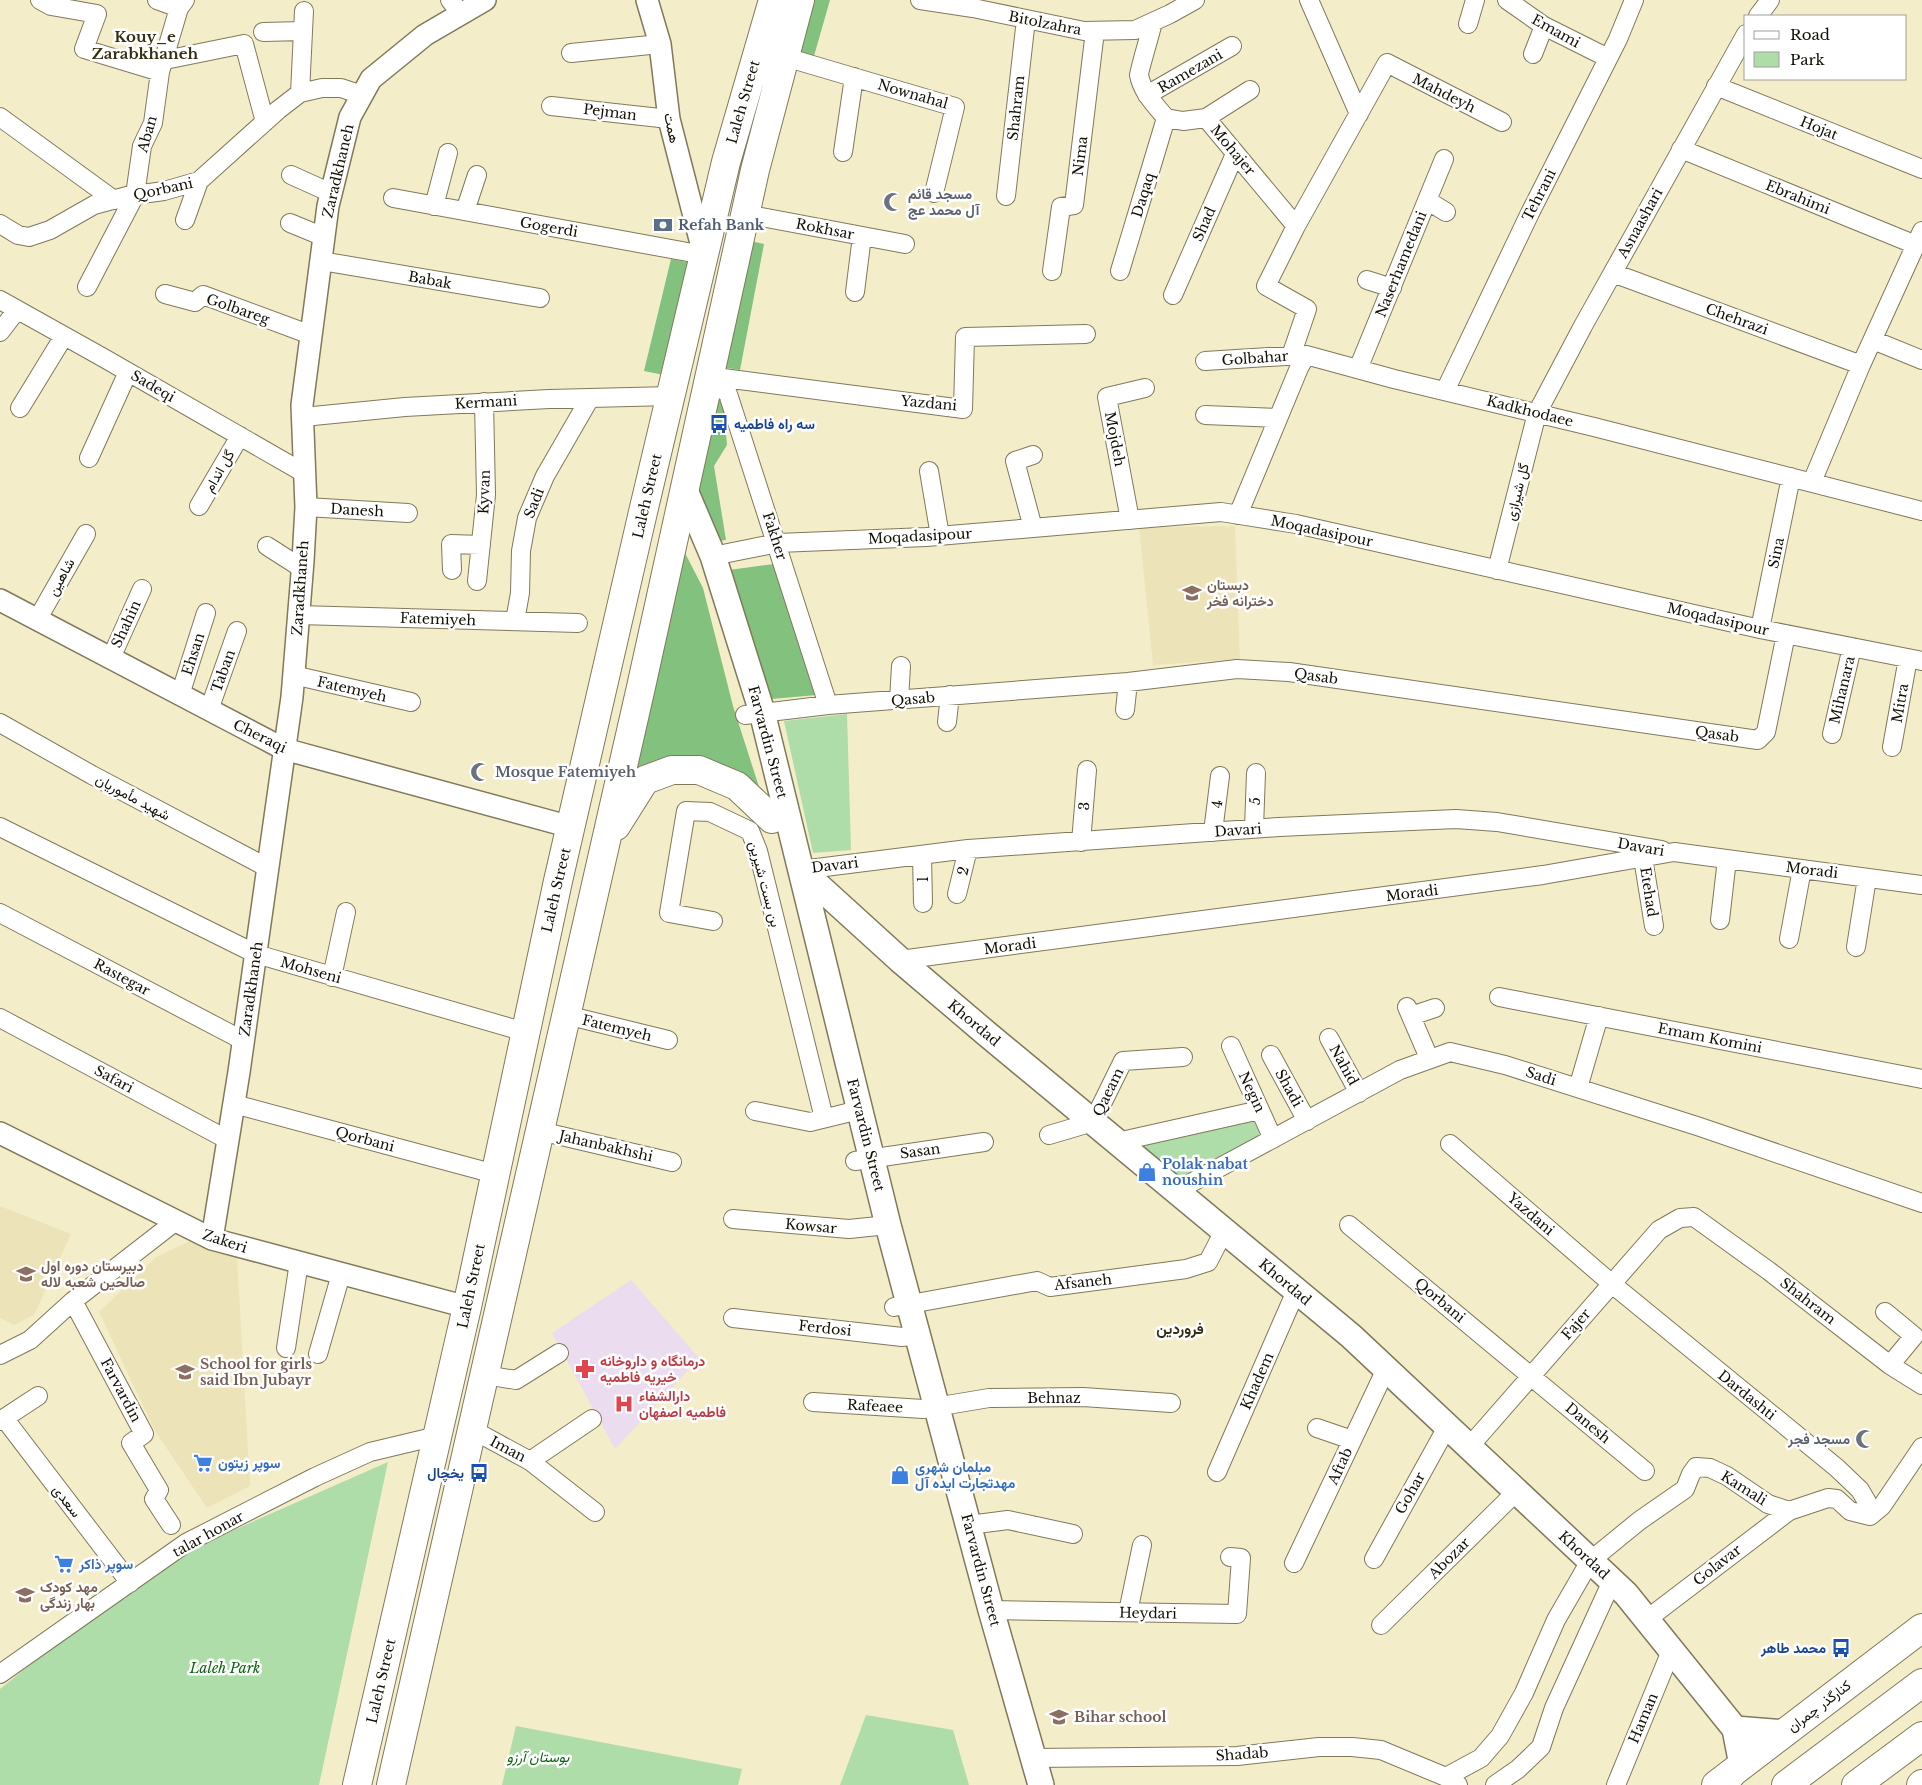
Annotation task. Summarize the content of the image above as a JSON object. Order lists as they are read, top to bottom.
{
  "streets": {
    "main road": [
      "Laleh Street",
      "Farvardin Street",
      "Khordad",
      "کنارگذر چمران"
    ],
    "street": [
      "Bitolzahra",
      "Emami",
      "Ramezani",
      "Mahdeyh",
      "Nownahal",
      "Shahram",
      "Pejman",
      "همت",
      "Hojat",
      "Aban",
      "Mohajer",
      "Nima",
      "Zaradkhaneh",
      "Qorbani",
      "Daqaq",
      "Tehrani",
      "Ebrahimi",
      "Asnaashari",
      "Shad",
      "Gogerdi",
      "Rokhsar",
      "Naserhamedani",
      "Babak",
      "Golbareg",
      "Chehrazi",
      "Golbahar",
      "Sadeqi",
      "Kermani",
      "Yazdani",
      "Kadkhodaee",
      "Mojdeh",
      "گل اندام",
      "Kyvan",
      "گل شیرازی",
      "Sadi",
      "Danesh",
      "Moqadasipour",
      "Fakher",
      "Sina",
      "شاهین",
      "Fatemiyeh",
      "Shahin",
      "Ehsan",
      "Taban",
      "Qasab",
      "Fatemyeh",
      "Mihanara",
      "Mitra",
      "Cheraqi",
      "شهید مأموریان",
      "5",
      "4",
      "3",
      "Davari",
      "Moradi",
      "2",
      "1",
      "بن بست شیرین",
      "Etehad",
      "Mohseni",
      "Rastegar",
      "Emam Komini",
      "Nahid",
      "Safari",
      "Shadi",
      "Qaeam",
      "Negin",
      "Jahanbakhshi",
      "Sasan",
      "Kowsar",
      "Zakeri",
      "Afsaneh",
      "Fajer",
      "Ferdosi",
      "Khadem",
      "Farvardin",
      "Dardashti",
      "Behnaz",
      "Rafeaee",
      "Iman",
      "Aftab",
      "Kamali",
      "Gohar",
      "سعدی",
      "talar honar",
      "Abozar",
      "Golavar",
      "Heydari",
      "Haman",
      "Shadab"
    ]
  },
  "crossings": [
    ["Bitolzahra", "Shahram"],
    ["Bitolzahra", "Nima"],
    ["Emami", "Tehrani"],
    ["Nownahal", "Laleh Street"],
    ["Laleh Street", "همت"],
    ["Laleh Street", "Qorbani"],
    ["Laleh Street", "Gogerdi"],
    ["Laleh Street", "Rokhsar"],
    ["Laleh Street", "Kermani"],
    ["Laleh Street", "Yazdani"],
    ["Laleh Street", "Fakher"],
    ["Laleh Street", "Fatemyeh"],
    ["Laleh Street", "Cheraqi"],
    ["Laleh Street", "Farvardin Street"],
    ["Laleh Street", "Mohseni"],
    ["Laleh Street", "Jahanbakhshi"],
    ["Laleh Street", "Zakeri"],
    ["Laleh Street", "Iman"],
    ["Laleh Street", "talar honar"],
    ["Pejman", "همت"],
    ["همت", "Gogerdi"],
    ["Hojat", "Asnaashari"],
    ["Aban", "Qorbani"],
    ["Mohajer", "Daqaq"],
    ["Mohajer", "Shad"],
    ["Zaradkhaneh", "Qorbani"],
    ["Zaradkhaneh", "Babak"],
    ["Zaradkhaneh", "Golbareg"],
    ["Zaradkhaneh", "Sadeqi"],
    ["Zaradkhaneh", "Kermani"],
    ["Zaradkhaneh", "Danesh"],
    ["Zaradkhaneh", "Fatemiyeh"],
    ["Zaradkhaneh", "Fatemyeh"],
    ["Zaradkhaneh", "Cheraqi"],
    ["Zaradkhaneh", "شهید مأموریان"],
    ["Zaradkhaneh", "Mohseni"],
    ["Zaradkhaneh", "Rastegar"],
    ["Zaradkhaneh", "Safari"],
    ["Zaradkhaneh", "Zakeri"],
    ["Qorbani", "Danesh"],
    ["Qorbani", "Fajer"],
    ["Tehrani", "Kadkhodaee"],
    ["Ebrahimi", "Asnaashari"],
    ["Asnaashari", "Chehrazi"],
    ["Asnaashari", "Kadkhodaee"],
    ["Asnaashari", "گل شیرازی"],
    ["Naserhamedani", "Kadkhodaee"],
    ["Golbahar", "Kadkhodaee"],
    ["Sadeqi", "گل اندام"],
    ["Kermani", "Kyvan"],
    ["Kermani", "Sadi"],
    ["Yazdani", "Fakher"],
    ["Yazdani", "Fajer"],
    ["Yazdani", "Dardashti"],
    ["Kadkhodaee", "گل شیرازی"],
    ["Kadkhodaee", "Sina"],
    ["Mojdeh", "Moqadasipour"],
    ["گل شیرازی", "Moqadasipour"],
    ["Sadi", "Fatemiyeh"],
    ["Sadi", "Khordad"],
    ["Sadi", "Nahid"],
    ["Sadi", "Shadi"],
    ["Sadi", "Negin"],
    ["Danesh", "Fajer"],
    ["Moqadasipour", "Fakher"],
    ["Moqadasipour", "Sina"],
    ["Moqadasipour", "Qasab"],
    ["Moqadasipour", "Mihanara"],
    ["Moqadasipour", "Mitra"],
    ["Moqadasipour", "Farvardin Street"],
    ["Fakher", "Qasab"],
    ["شاهین", "Cheraqi"],
    ["Shahin", "Cheraqi"],
    ["Ehsan", "Cheraqi"],
    ["Taban", "Cheraqi"],
    ["Qasab", "Farvardin Street"],
    ["Farvardin Street", "Davari"],
    ["Farvardin Street", "بن بست شیرین"],
    ["Farvardin Street", "Khordad"],
    ["Farvardin Street", "Sasan"],
    ["Farvardin Street", "Kowsar"],
    ["Farvardin Street", "Afsaneh"],
    ["Farvardin Street", "Ferdosi"],
    ["Farvardin Street", "Behnaz"],
    ["Farvardin Street", "Rafeaee"],
    ["Farvardin Street", "Heydari"],
    ["Farvardin Street", "Shadab"],
    ["5", "Davari"],
    ["4", "Davari"],
    ["3", "Davari"],
    ["Davari", "Moradi"],
    ["Davari", "2"],
    ["Davari", "1"],
    ["Davari", "Khordad"],
    ["Moradi", "Etehad"],
    ["Moradi", "Khordad"],
    ["Khordad", "Qaeam"],
    ["Khordad", "Afsaneh"],
    ["Khordad", "Fajer"],
    ["Khordad", "Khadem"],
    ["Khordad", "Aftab"],
    ["Khordad", "Kamali"],
    ["Khordad", "Gohar"],
    ["Khordad", "Abozar"],
    ["Khordad", "Golavar"],
    ["Khordad", "Haman"],
    ["Khordad", "Shadab"],
    ["Fajer", "Dardashti"],
    ["Behnaz", "Rafeaee"],
    ["Kamali", "Golavar"],
    ["Kamali", "Shadab"],
    ["سعدی", "talar honar"]
  ],
  "districts": ["Kouy_e Zarabkhaneh", "فروردین"],
  "parks": ["Laleh Park", "بوستان آرزو"],
  "places": {
    "mosque": ["مسجد قائم آل محمد عج", "Mosque Fatemiyeh", "مسجد فجر"],
    "bank": ["Refah Bank"],
    "bus stop": ["سه راه فاطمیه", "یخچال", "محمد طاهر"],
    "school or university": [
      "دبستان دخترانه فخر",
      "دبیرستان دوره اول صالحین شعبه لاله",
      "School for girls said Ibn Jubayr",
      "مهد کودک بهار زندگی",
      "Bihar school"
    ],
    "shop": ["Polak nabat noushin", "مبلمان شهری مهدتجارت ایده آل"],
    "pharmacy": ["درمانگاه و داروخانه خیریه فاطمیه"],
    "hospital": ["دارالشفاء فاطمیه اصفهان"],
    "supermarket": ["سوپر زیتون", "سوپر ذاکر"]
  },
  "legend": ["Road", "Park"]
}
